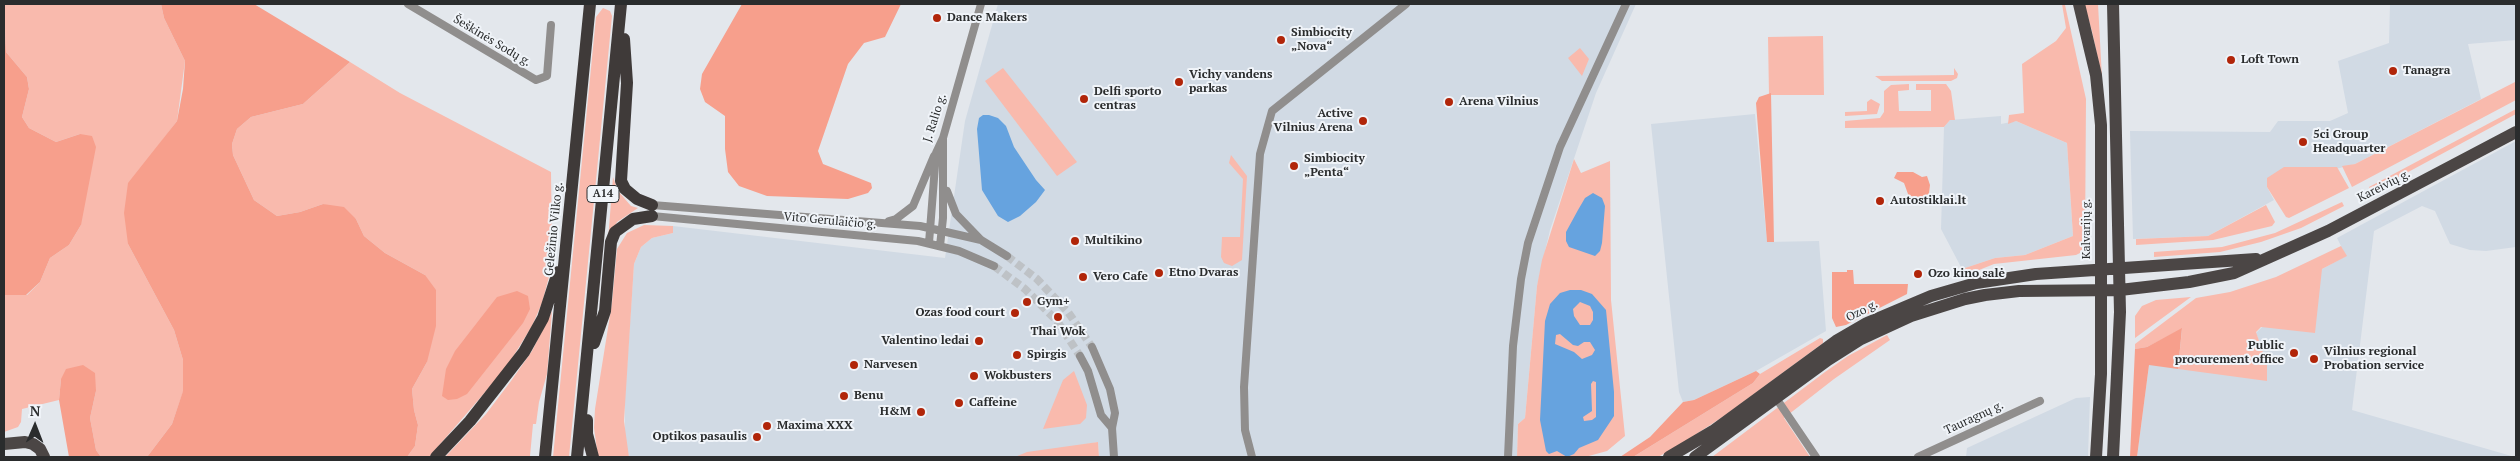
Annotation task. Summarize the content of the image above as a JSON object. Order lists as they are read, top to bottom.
{
  "streets": {
    "highway": ["A14", "Geležinio Vilko g."],
    "main road": ["Kareivių g.", "Kalvarijų g.", "Ozo g."],
    "street": [
      "Šeškinės Sodų g.",
      "J. Ralio g.",
      "Vito Gerulaičio g.",
      "Tauragnų g."
    ]
  },
  "crossings": [
    ["J. Ralio g.", "Vito Gerulaičio g."],
    ["Kareivių g.", "Kalvarijų g."],
    ["Kareivių g.", "Ozo g."],
    ["Kalvarijų g.", "Ozo g."]
  ],
  "places": [
    "Dance Makers",
    "Simbiocity „Nova“",
    "Loft Town",
    "Tanagra",
    "Vichy vandens parkas",
    "Delfi sporto centras",
    "Arena Vilnius",
    "Active Vilnius Arena",
    "5ci Group Headquarter",
    "Simbiocity „Penta“",
    "Autostiklai.lt",
    "Multikino",
    "Etno Dvaras",
    "Ozo kino salė",
    "Vero Cafe",
    "Gym+",
    "Ozas food court",
    "Thai Wok",
    "Valentino ledai",
    "Public procurement office",
    "Spirgis",
    "Vilnius regional Probation service",
    "Narvesen",
    "Wokbusters",
    "Benu",
    "Caffeine",
    "H&M",
    "Maxima XXX",
    "Optikos pasaulis"
  ],
  "north": "top"
}
